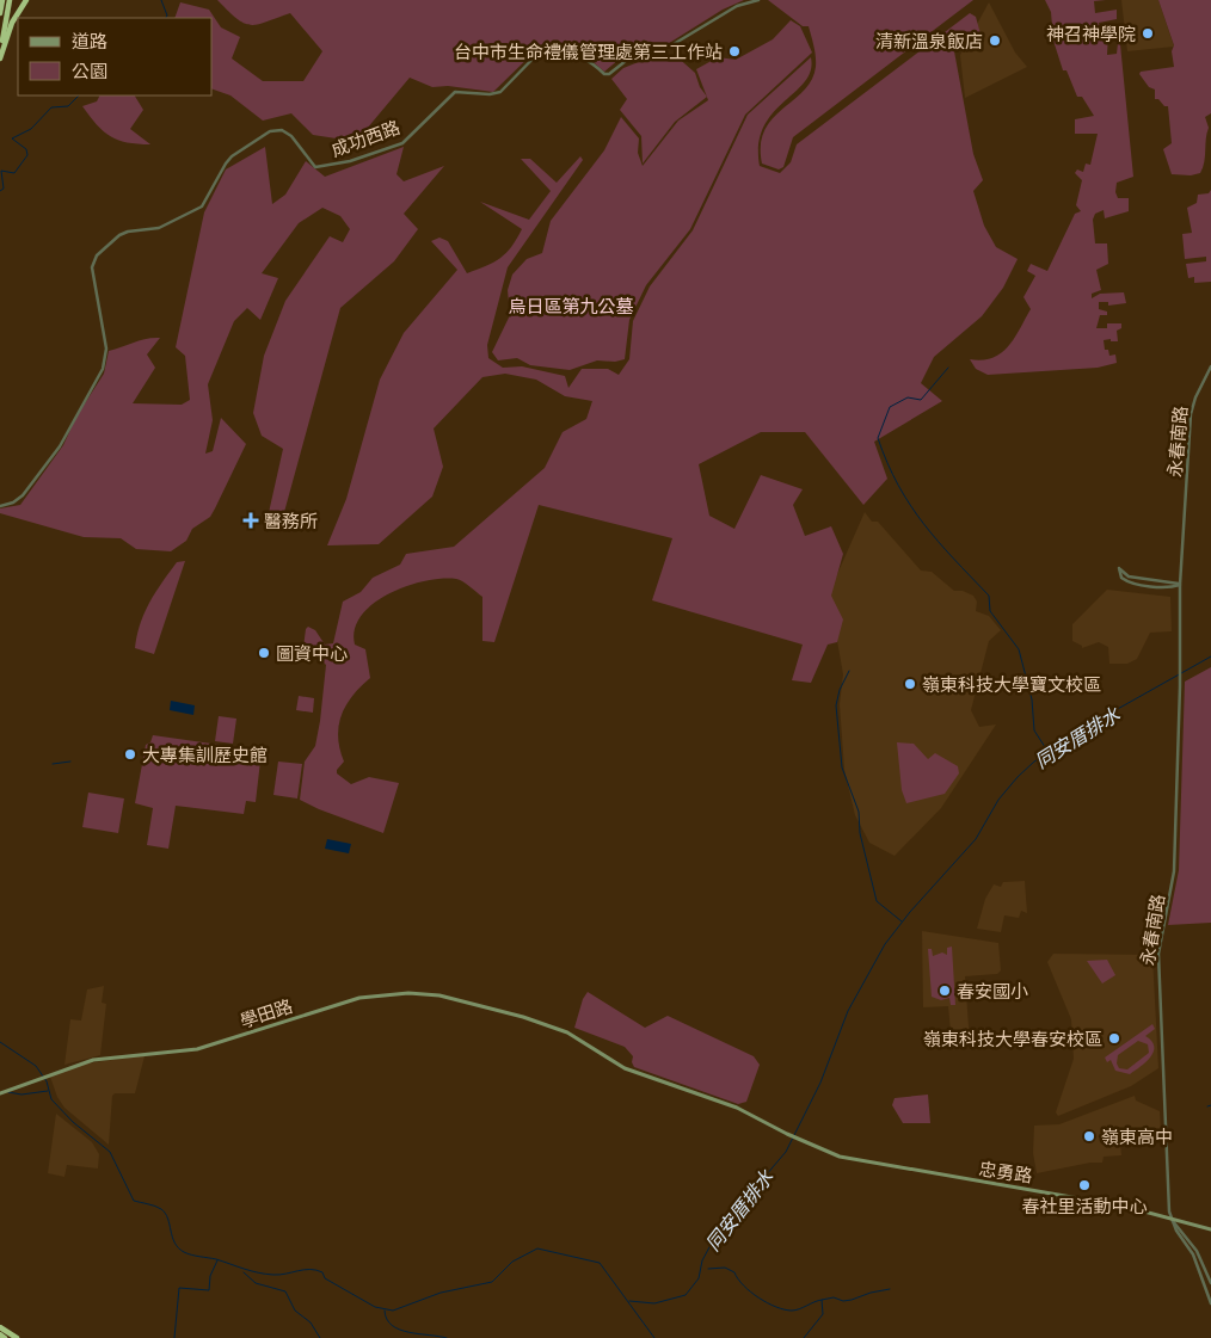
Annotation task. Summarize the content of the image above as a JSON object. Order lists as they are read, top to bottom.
{
  "streets": {
    "main road": ["學田路", "忠勇路"],
    "street": ["成功西路", "永春南路"]
  },
  "crossings": [
    ["永春南路", "忠勇路"],
    ["學田路", "忠勇路"]
  ],
  "water": ["同安厝排水"],
  "parks": ["烏日區第九公墓"],
  "places": {
    "other": [
      "神召神學院",
      "清新溫泉飯店",
      "台中市生命禮儀管理處第三工作站",
      "圖資中心",
      "嶺東科技大學寶文校區",
      "大專集訓歷史館",
      "春安國小",
      "嶺東科技大學春安校區",
      "嶺東高中",
      "春社里活動中心"
    ],
    "health": ["醫務所"]
  },
  "legend": ["道路", "公園"]
}
